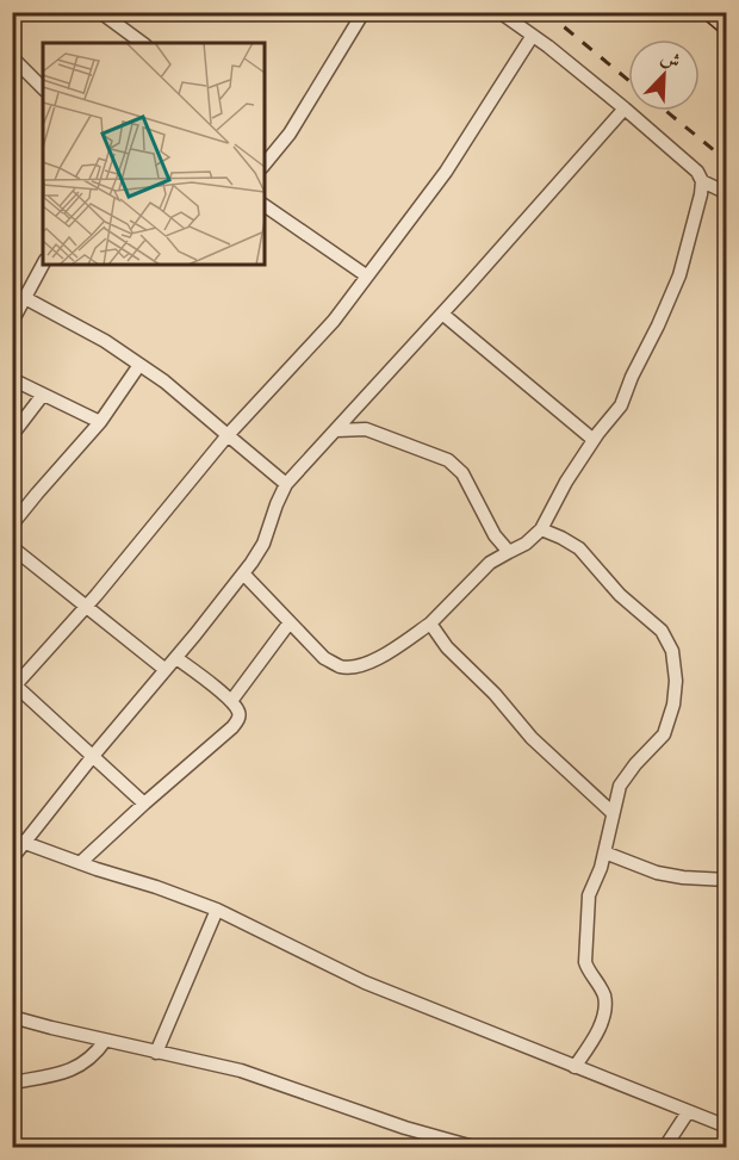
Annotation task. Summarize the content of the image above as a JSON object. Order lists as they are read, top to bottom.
{
  "north": "top right"
}
